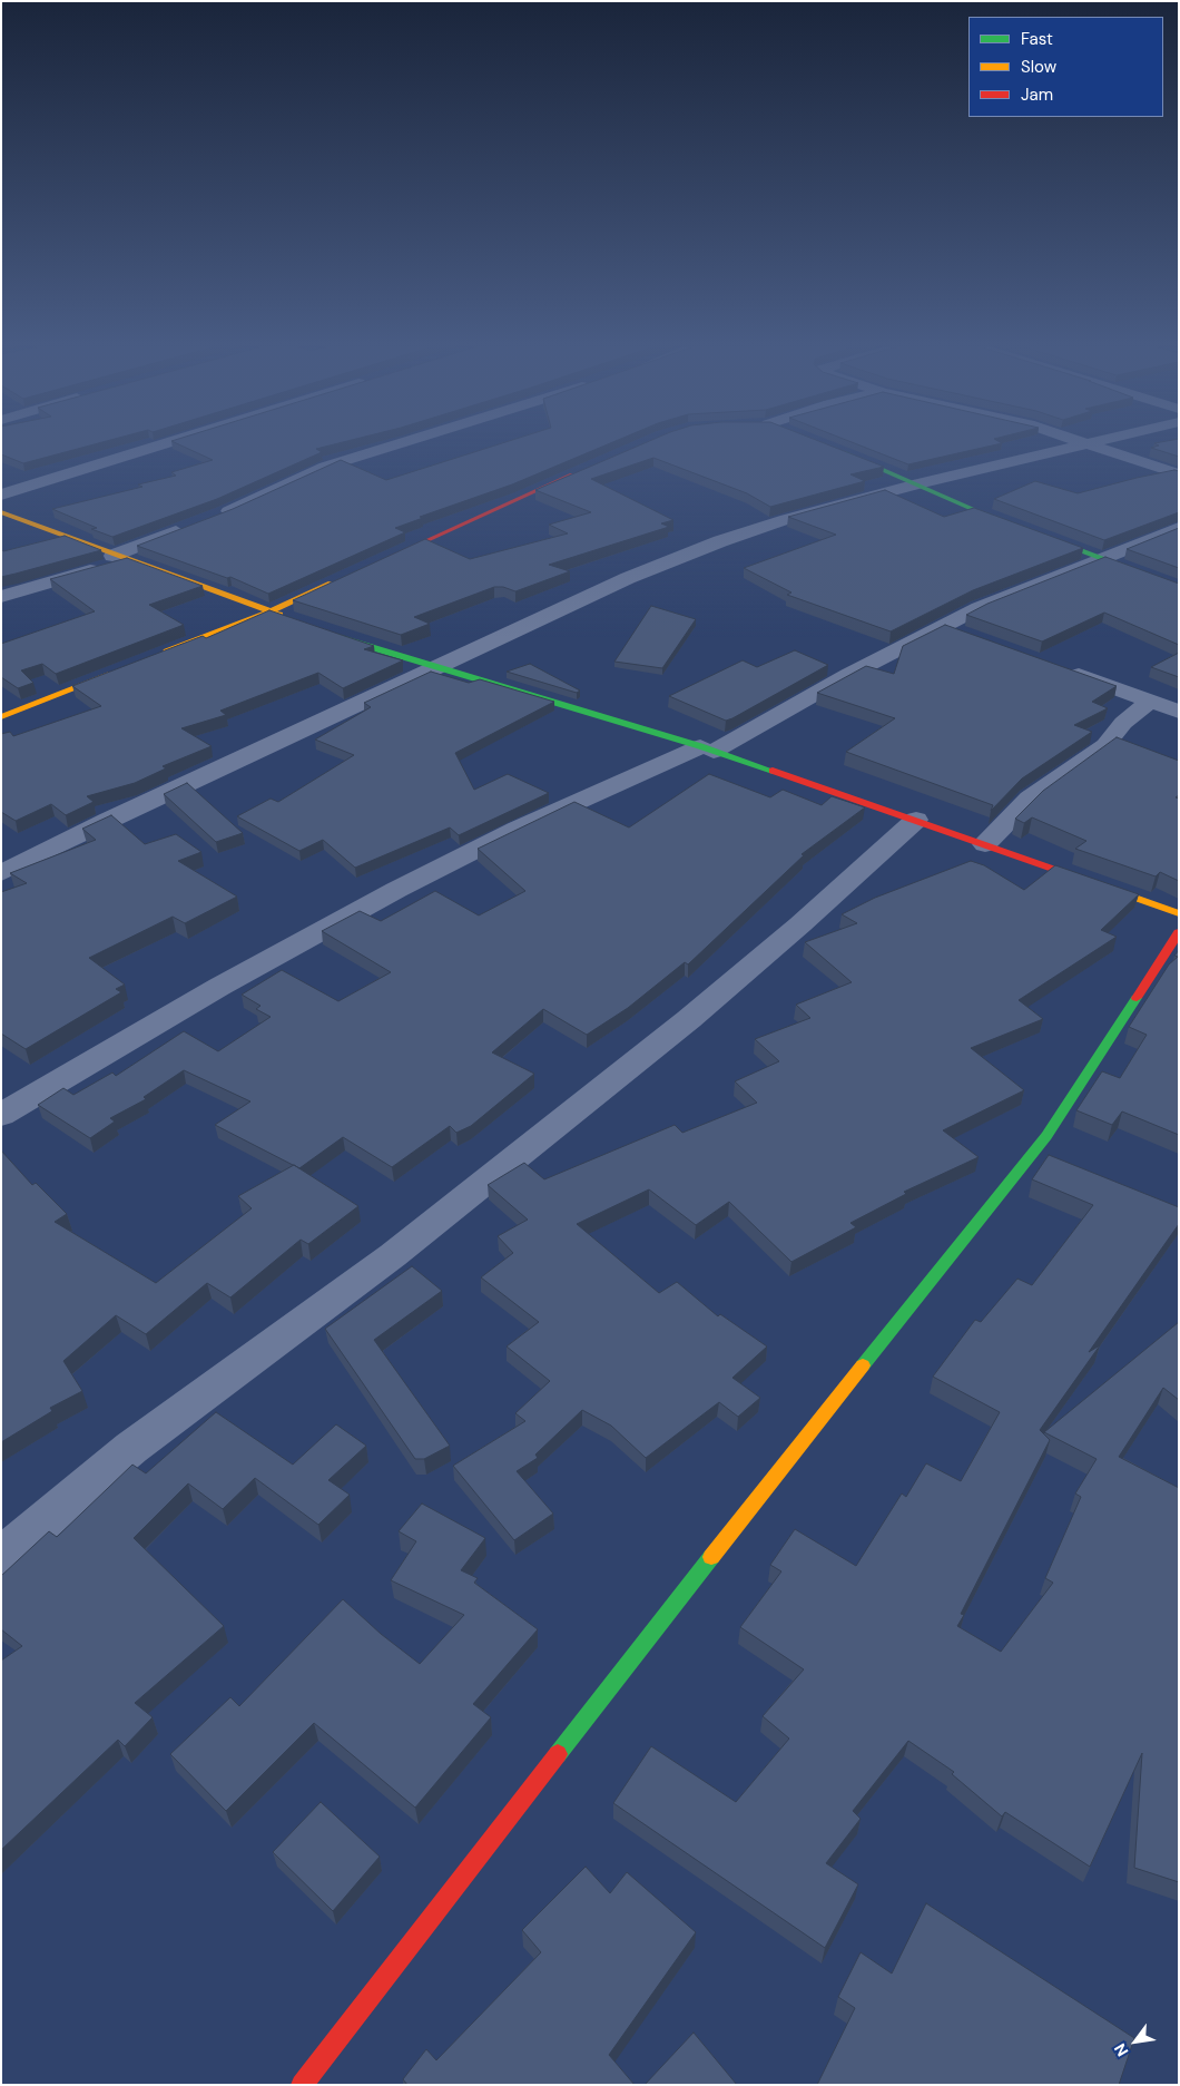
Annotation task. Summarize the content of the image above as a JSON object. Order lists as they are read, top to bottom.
{
  "legend": ["Fast", "Slow", "Jam"],
  "north": "bottom left"
}
